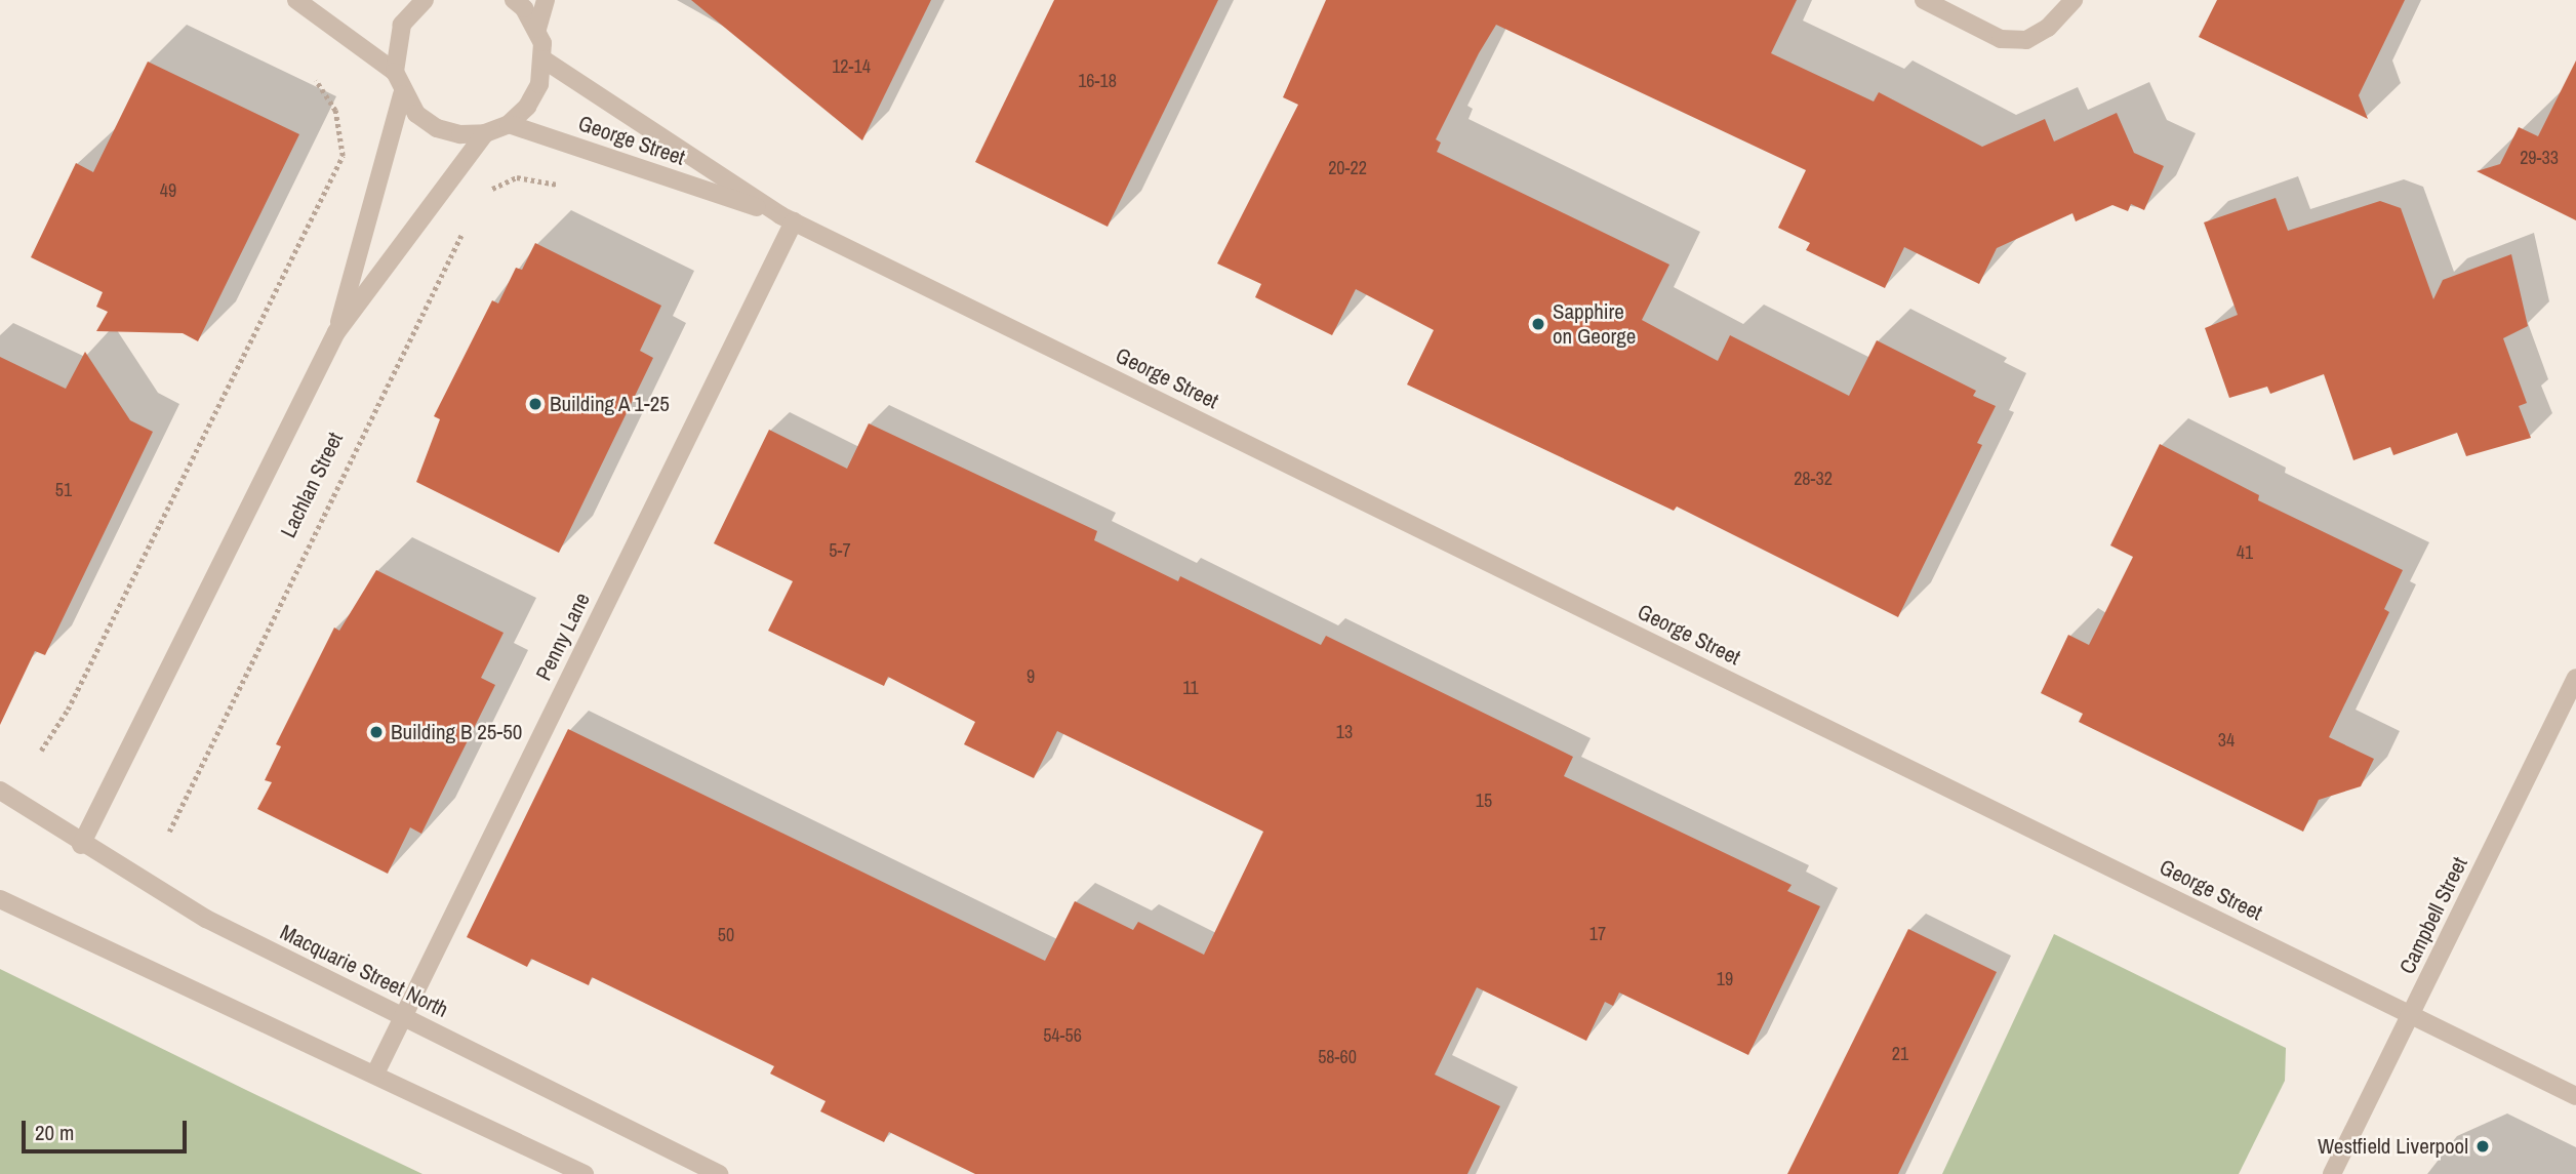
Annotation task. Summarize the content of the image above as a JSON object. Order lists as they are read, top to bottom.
{
  "streets": {
    "street": [
      "George Street",
      "Penny Lane",
      "Campbell Street",
      "Macquarie Street North"
    ],
    "path": ["Lachlan Street"]
  },
  "crossings": [
    ["George Street", "Penny Lane"],
    ["George Street", "Campbell Street"],
    ["Penny Lane", "Macquarie Street North"]
  ],
  "places": [
    "Sapphire on George",
    "Building A 1-25",
    "Building B 25-50",
    "Westfield Liverpool"
  ],
  "house_numbers": [
    "12-14",
    "16-18",
    "29-33",
    "20-22",
    "49",
    "28-32",
    "51",
    "5-7",
    "41",
    "9",
    "11",
    "13",
    "34",
    "15",
    "17",
    "50",
    "19",
    "54-56",
    "21",
    "58-60"
  ],
  "scale_bar": "20 m"
}
